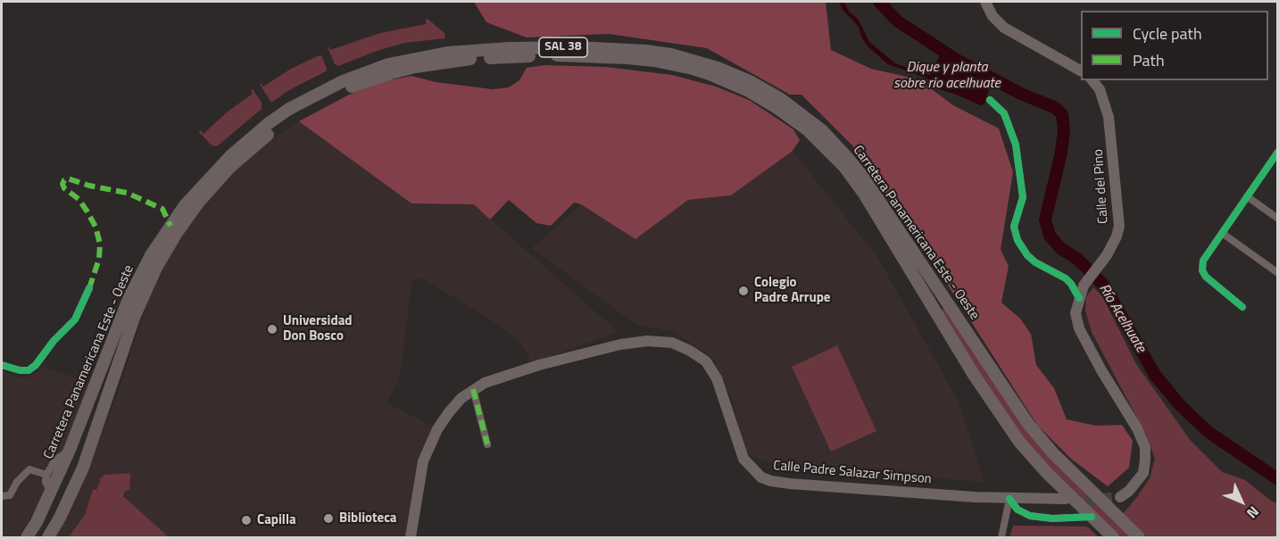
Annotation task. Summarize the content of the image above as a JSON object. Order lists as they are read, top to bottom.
{
  "streets": {
    "highway": ["SAL 38", "Carretera Panamericana Este - Oeste"],
    "main road": ["Calle del Pino", "Calle Padre Salazar Simpson"]
  },
  "water": ["Dique y planta sobre rio acelhuate", "Río Acelhuate"],
  "places": [
    "Colegio Padre Arrupe",
    "Universidad Don Bosco",
    "Biblioteca",
    "Capilla"
  ],
  "legend": ["Cycle path", "Path"],
  "north": "bottom right"
}
